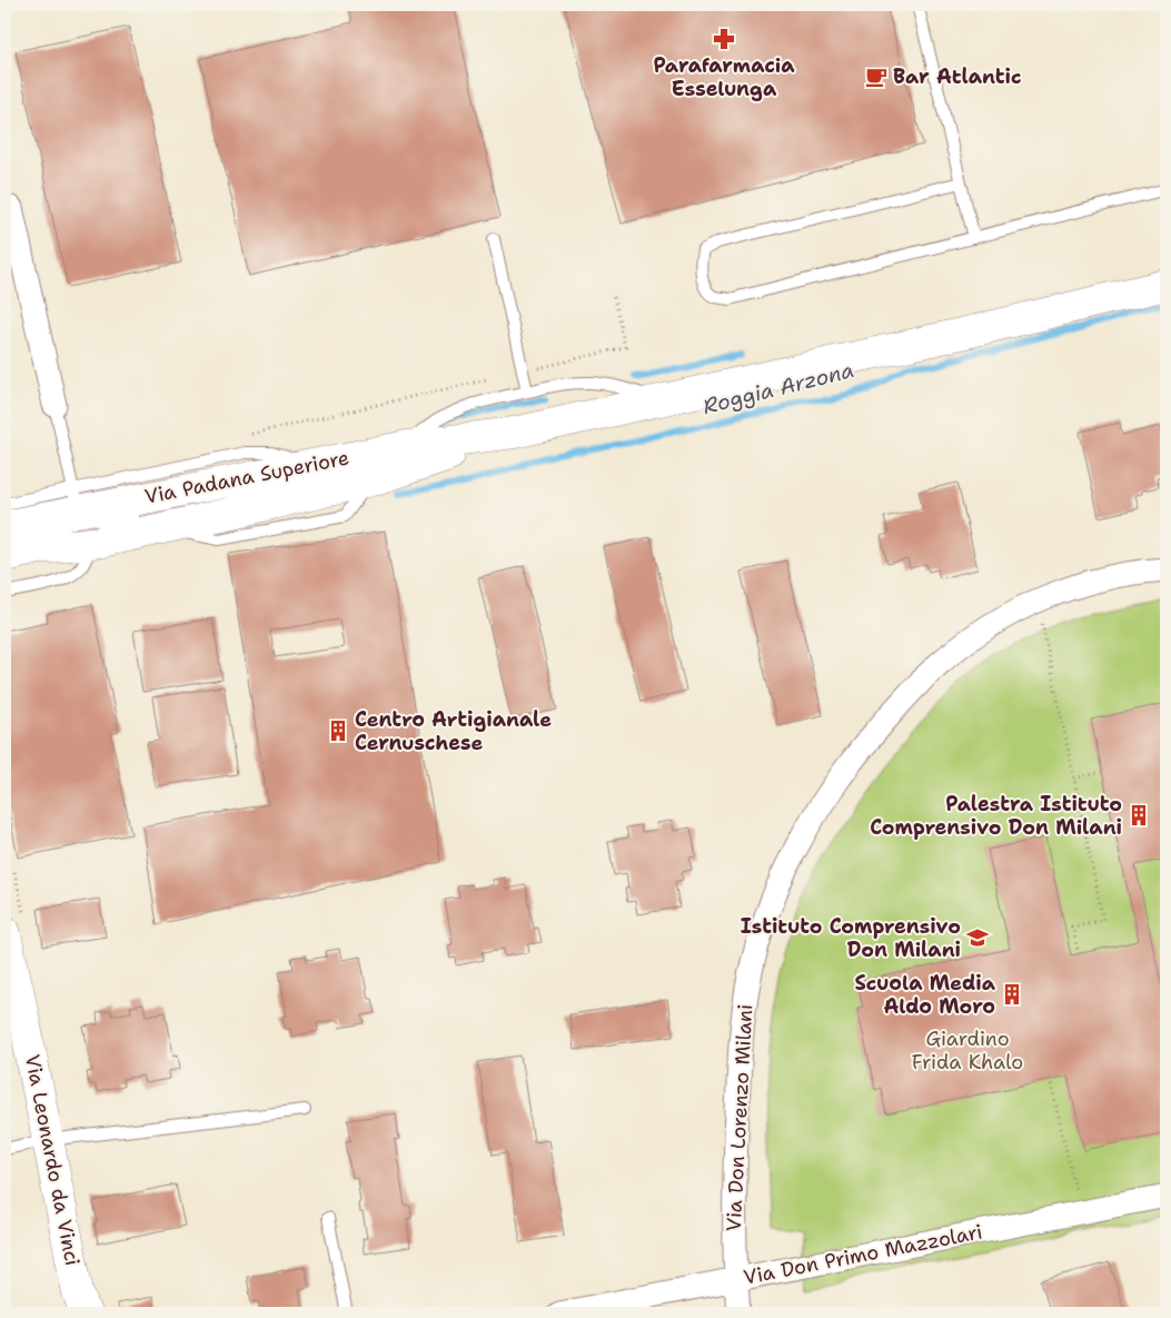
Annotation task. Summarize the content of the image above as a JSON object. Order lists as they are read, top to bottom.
{
  "streets": {
    "main road": ["Via Padana Superiore", "Via Leonardo da Vinci"],
    "street": ["Via Don Lorenzo Milani", "Via Don Primo Mazzolari"]
  },
  "crossings": [
    ["Via Don Lorenzo Milani", "Via Don Primo Mazzolari"]
  ],
  "water": ["Roggia Arzona"],
  "parks": ["Giardino Frida Khalo"],
  "places": {
    "pharmacy": ["Parafarmacia Esselunga"],
    "cafe": ["Bar Atlantic"],
    "building": ["Centro Artigianale Cernuschese", "Palestra Istituto Comprensivo Don Milani", "Scuola Media Aldo Moro"],
    "school or university": ["Istituto Comprensivo Don Milani"]
  }
}
